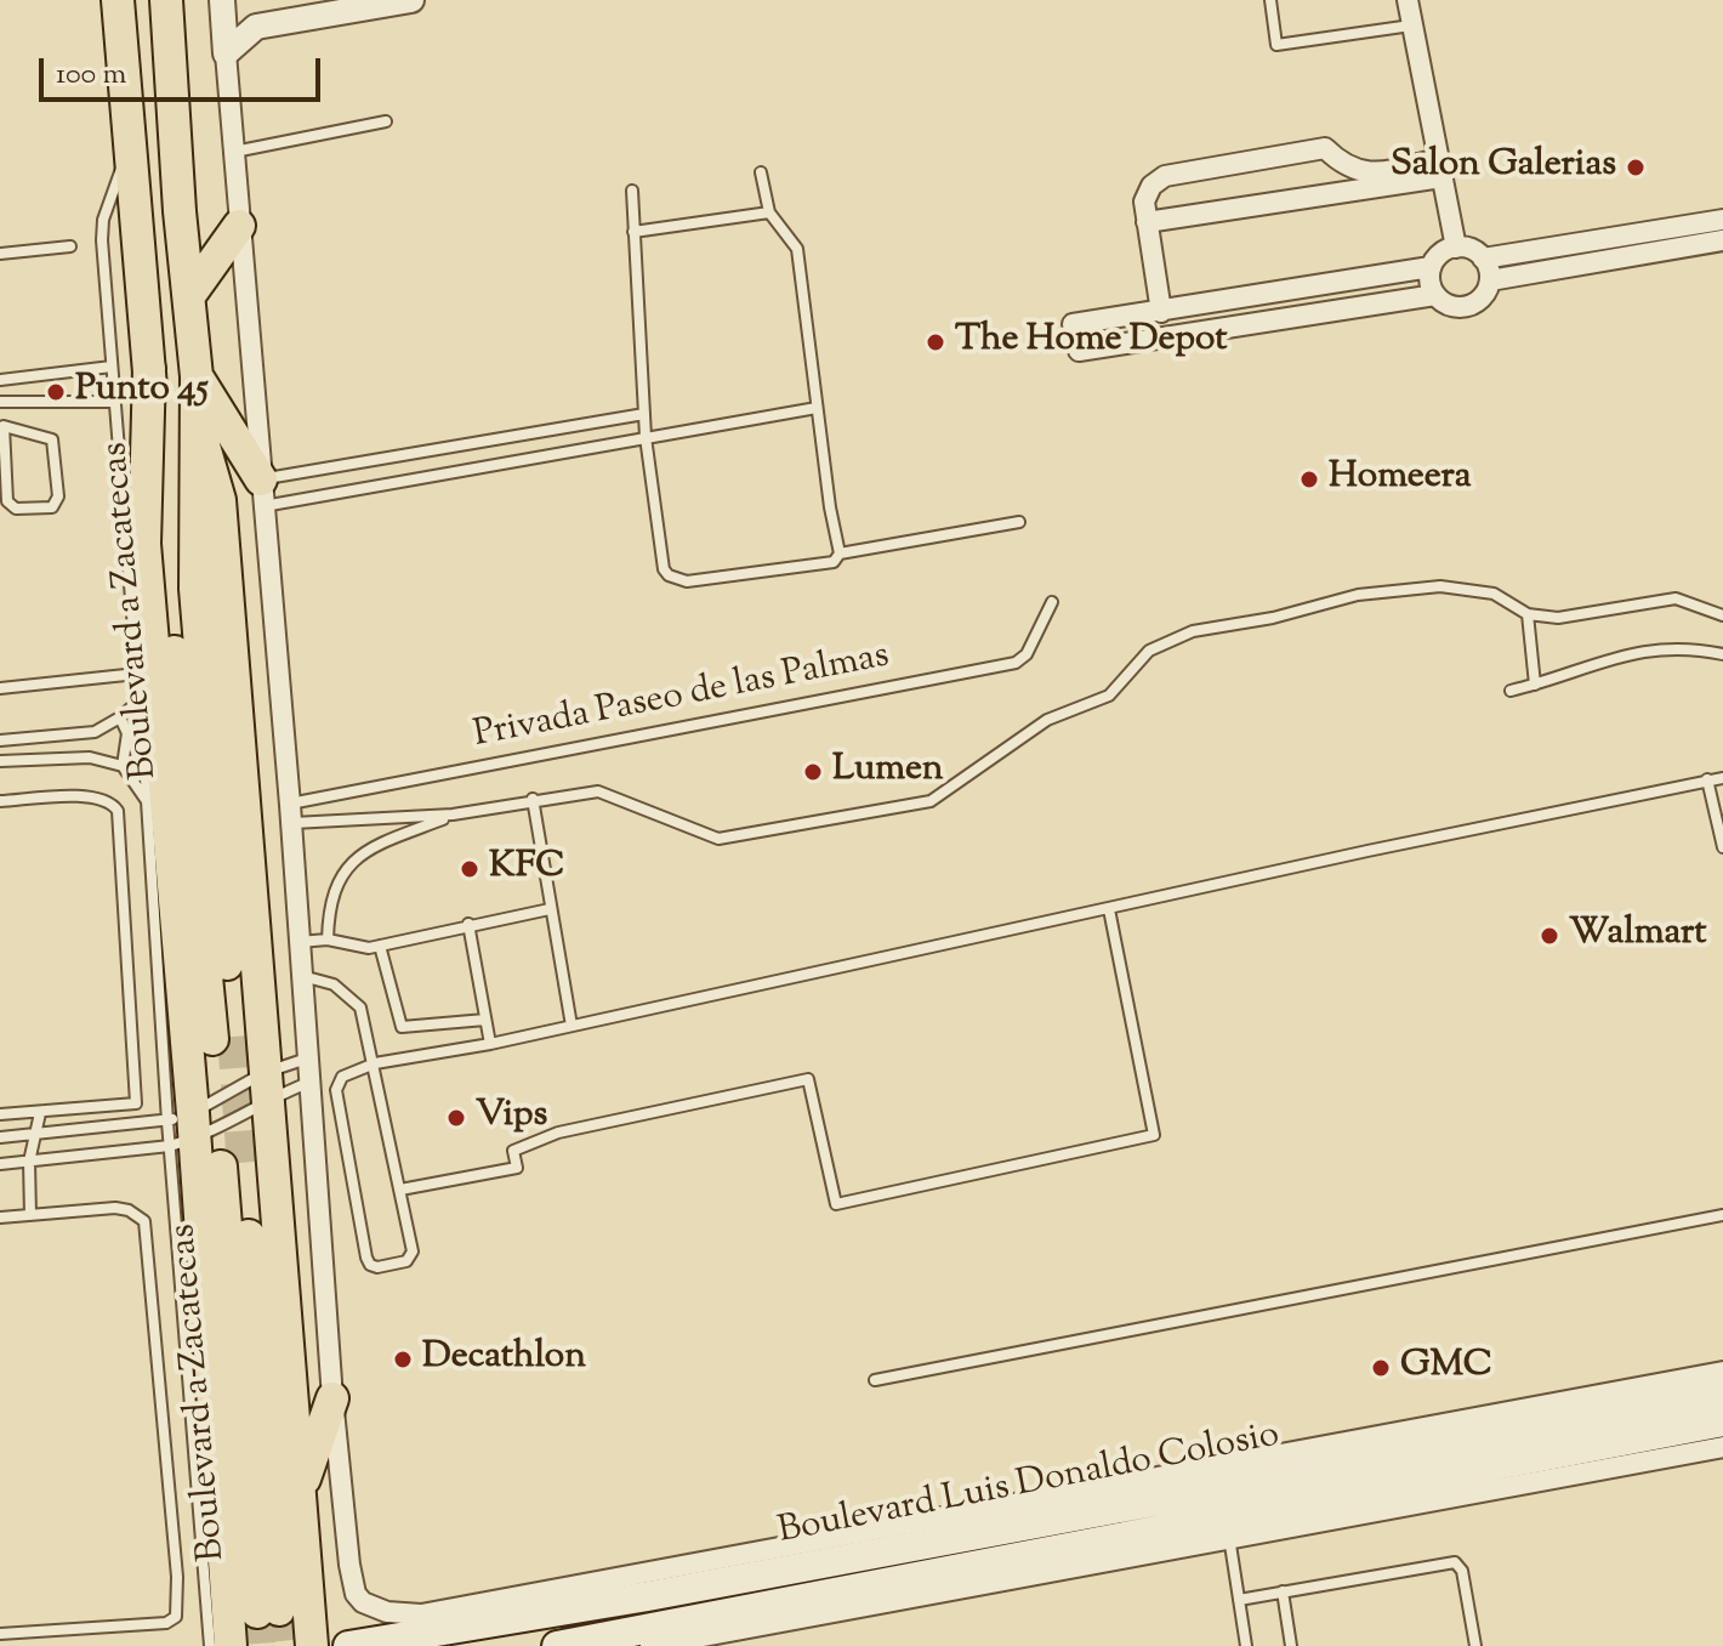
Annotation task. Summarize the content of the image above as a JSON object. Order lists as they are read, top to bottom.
{
  "streets": {
    "main road": ["Boulevard a Zacatecas", "Boulevard Luis Donaldo Colosio"],
    "lane": ["Privada Paseo de las Palmas"]
  },
  "places": [
    "Salon Galerias",
    "The Home Depot",
    "Punto 45",
    "Homeera",
    "Lumen",
    "KFC",
    "Walmart",
    "Vips",
    "Decathlon",
    "GMC"
  ],
  "scale_bar": "100 m"
}
